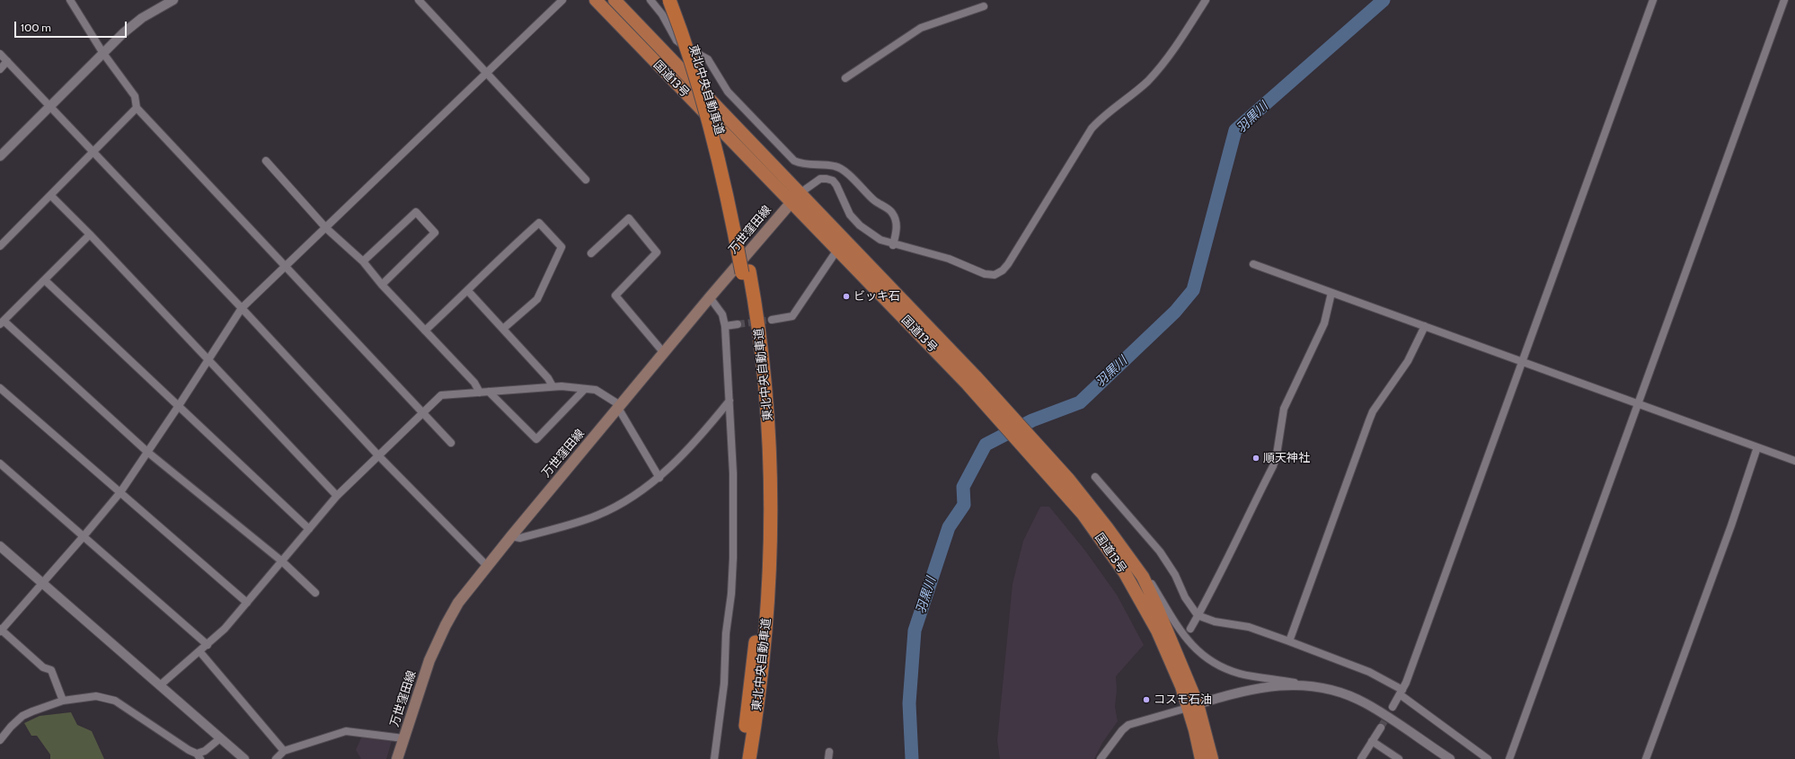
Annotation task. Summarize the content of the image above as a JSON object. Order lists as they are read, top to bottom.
{
  "streets": {
    "highway": ["国道13号", "東北中央自動車道"],
    "main road": ["万世窪田線"]
  },
  "crossings": [
    ["国道13号", "万世窪田線"]
  ],
  "water": ["羽黒川"],
  "places": ["ビッキ石", "順天神社", "コスモ石油"],
  "scale_bar": "100 m"
}
